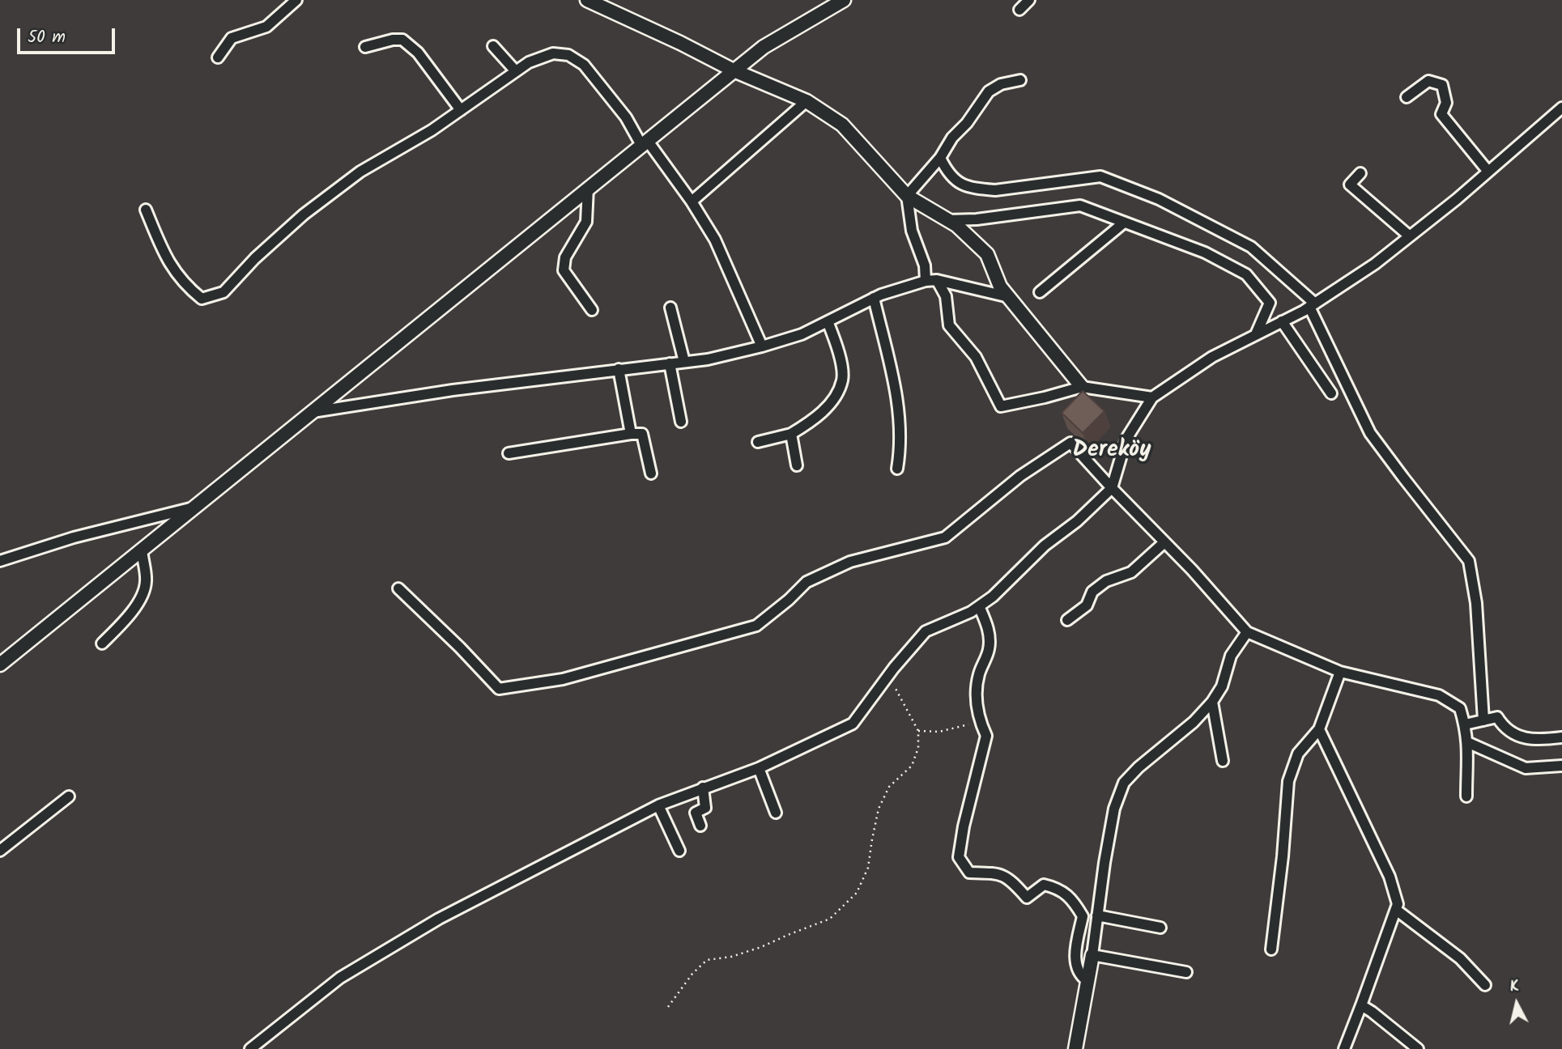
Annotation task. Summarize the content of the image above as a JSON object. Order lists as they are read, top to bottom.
{
  "districts": ["Dereköy"],
  "scale_bar": "50 m",
  "north": "top"
}
